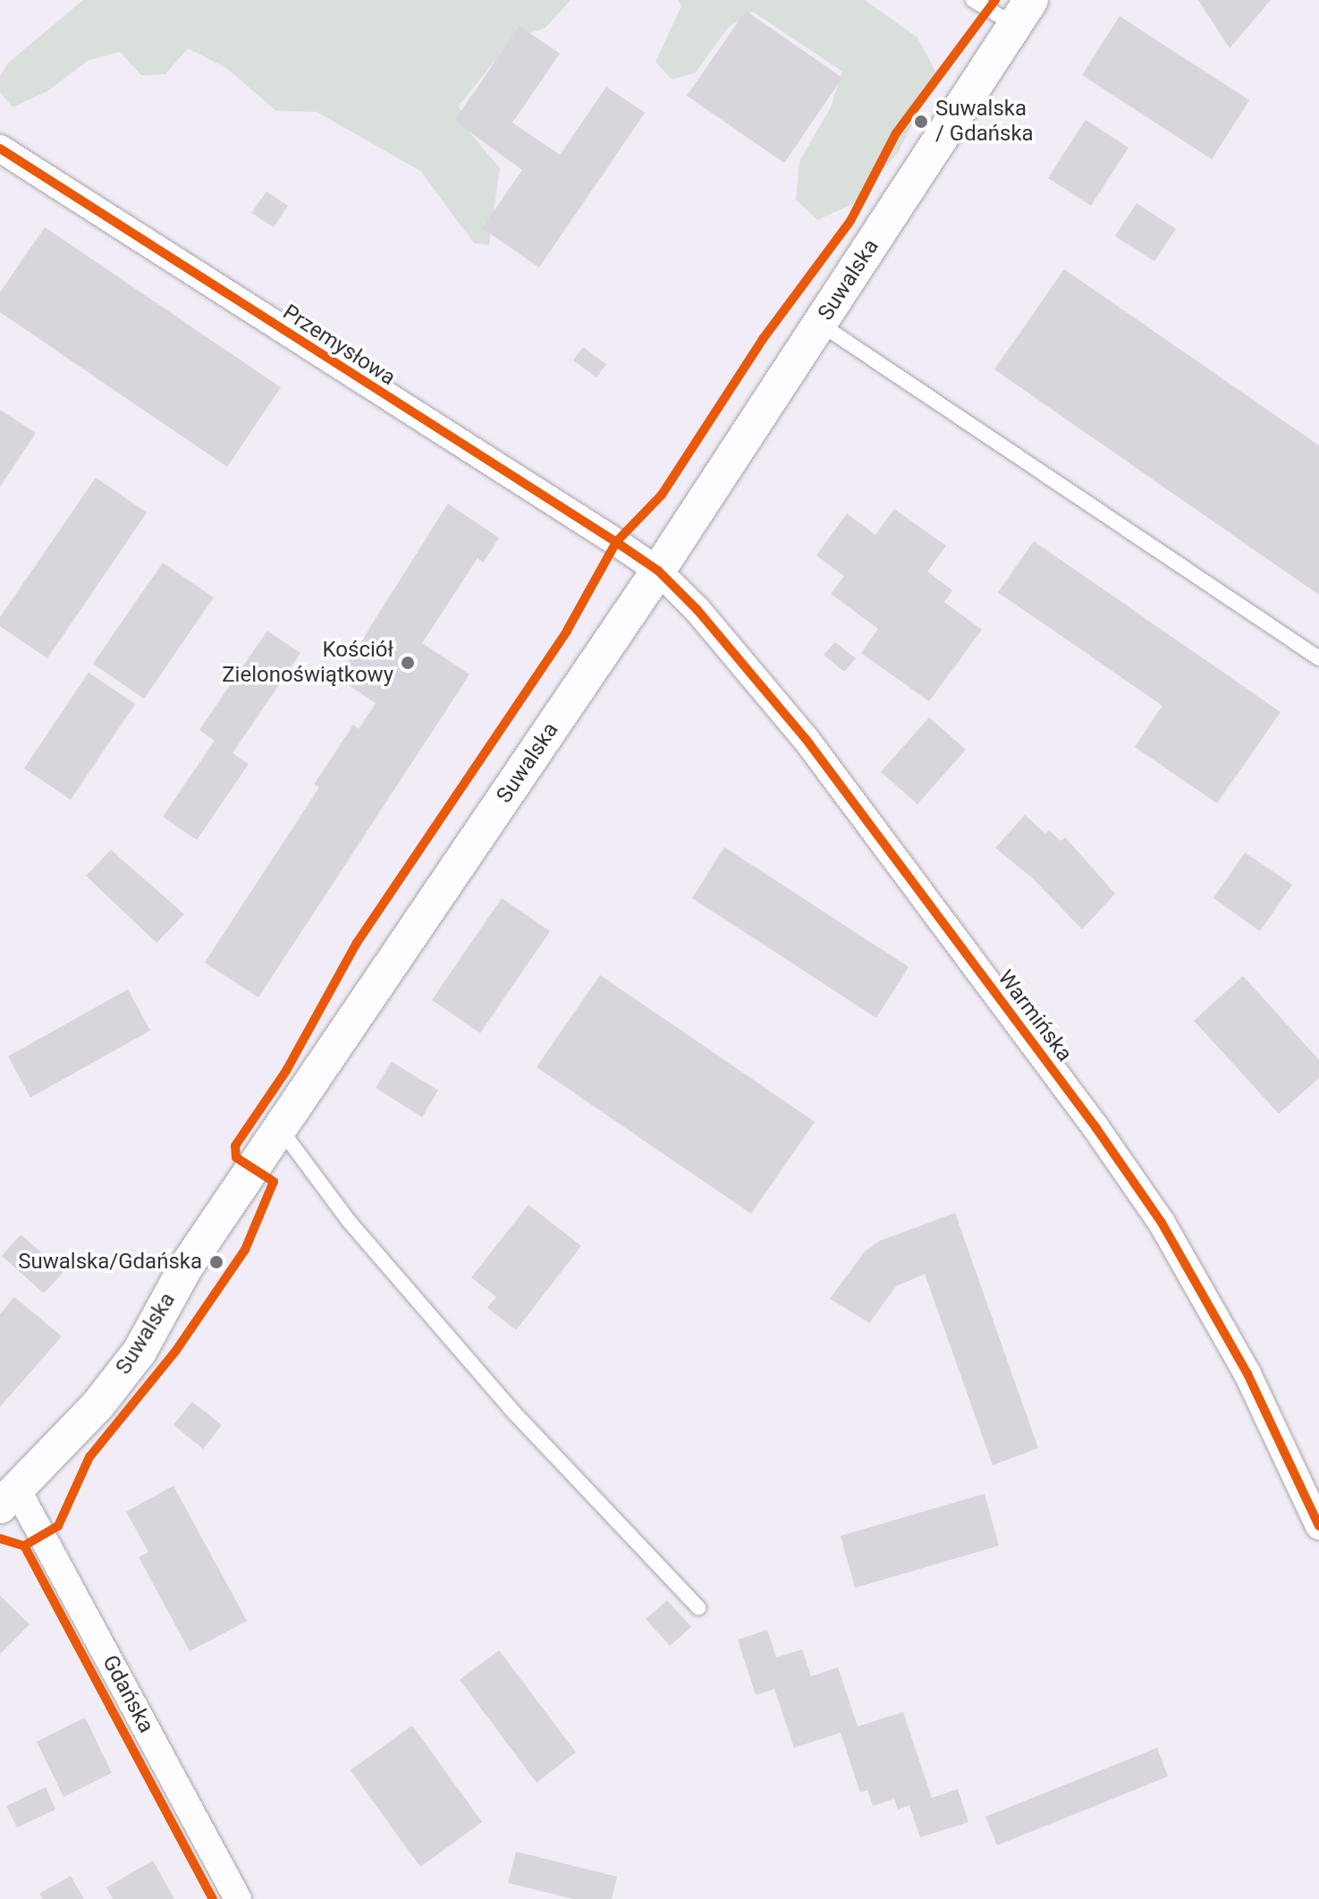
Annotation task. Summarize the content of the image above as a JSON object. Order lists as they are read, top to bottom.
{
  "streets": {
    "street": [
      "Suwalska",
      "Przemysłowa",
      "Warmińska",
      "Gdańska"
    ]
  },
  "crossings": [
    ["Suwalska", "Przemysłowa"],
    ["Suwalska", "Warmińska"],
    ["Suwalska", "Gdańska"],
    ["Przemysłowa", "Warmińska"]
  ],
  "places": ["Suwalska / Gdańska", "Kościół Zielonoświątkowy", "Suwalska/Gdańska"]
}
